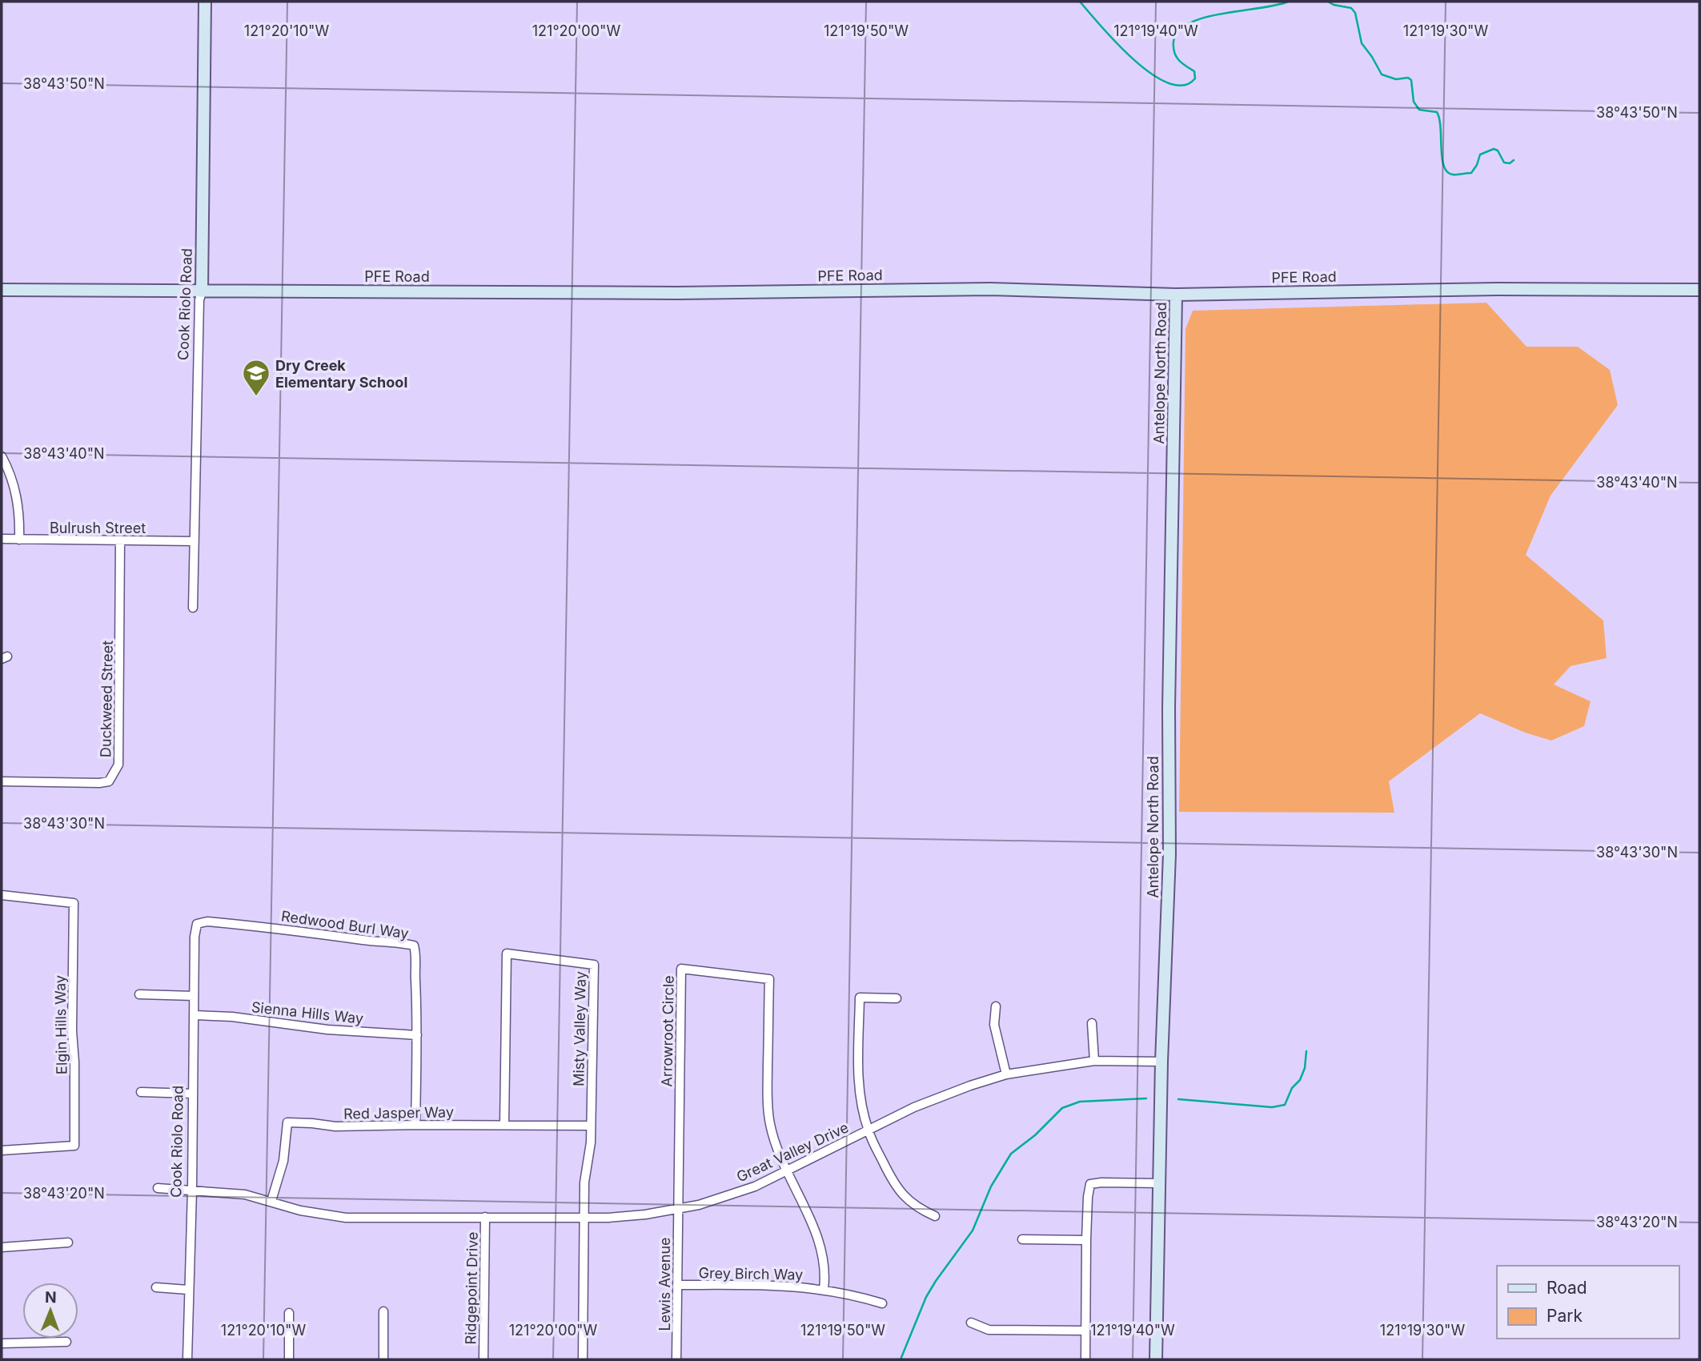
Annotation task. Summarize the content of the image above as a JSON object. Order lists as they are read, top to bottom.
{
  "streets": {
    "main road": ["PFE Road", "Cook Riolo Road", "Antelope North Road"],
    "street": [
      "Bulrush Street",
      "Duckweed Street",
      "Redwood Burl Way",
      "Sienna Hills Way",
      "Elgin Hills Way",
      "Misty Valley Way",
      "Arrowroot Circle",
      "Red Jasper Way",
      "Great Valley Drive",
      "Grey Birch Way",
      "Lewis Avenue",
      "Ridgepoint Drive"
    ]
  },
  "crossings": [
    ["PFE Road", "Cook Riolo Road"],
    ["PFE Road", "Antelope North Road"],
    ["Cook Riolo Road", "Bulrush Street"],
    ["Cook Riolo Road", "Redwood Burl Way"],
    ["Cook Riolo Road", "Sienna Hills Way"],
    ["Cook Riolo Road", "Great Valley Drive"],
    ["Antelope North Road", "Great Valley Drive"],
    ["Bulrush Street", "Duckweed Street"],
    ["Redwood Burl Way", "Sienna Hills Way"],
    ["Redwood Burl Way", "Red Jasper Way"],
    ["Misty Valley Way", "Red Jasper Way"],
    ["Misty Valley Way", "Great Valley Drive"],
    ["Arrowroot Circle", "Great Valley Drive"],
    ["Arrowroot Circle", "Lewis Avenue"],
    ["Red Jasper Way", "Great Valley Drive"],
    ["Great Valley Drive", "Lewis Avenue"],
    ["Great Valley Drive", "Ridgepoint Drive"],
    ["Grey Birch Way", "Lewis Avenue"]
  ],
  "places": {
    "school or university": ["Dry Creek Elementary School"]
  },
  "legend": ["Road", "Park"],
  "north": "top",
  "coordinates": [
    "121°20'10\"W",
    "121°20'00\"W",
    "121°19'50\"W",
    "121°19'40\"W",
    "121°19'30\"W",
    "38°43'50\"N",
    "38°43'40\"N",
    "38°43'30\"N",
    "38°43'20\"N"
  ]
}
